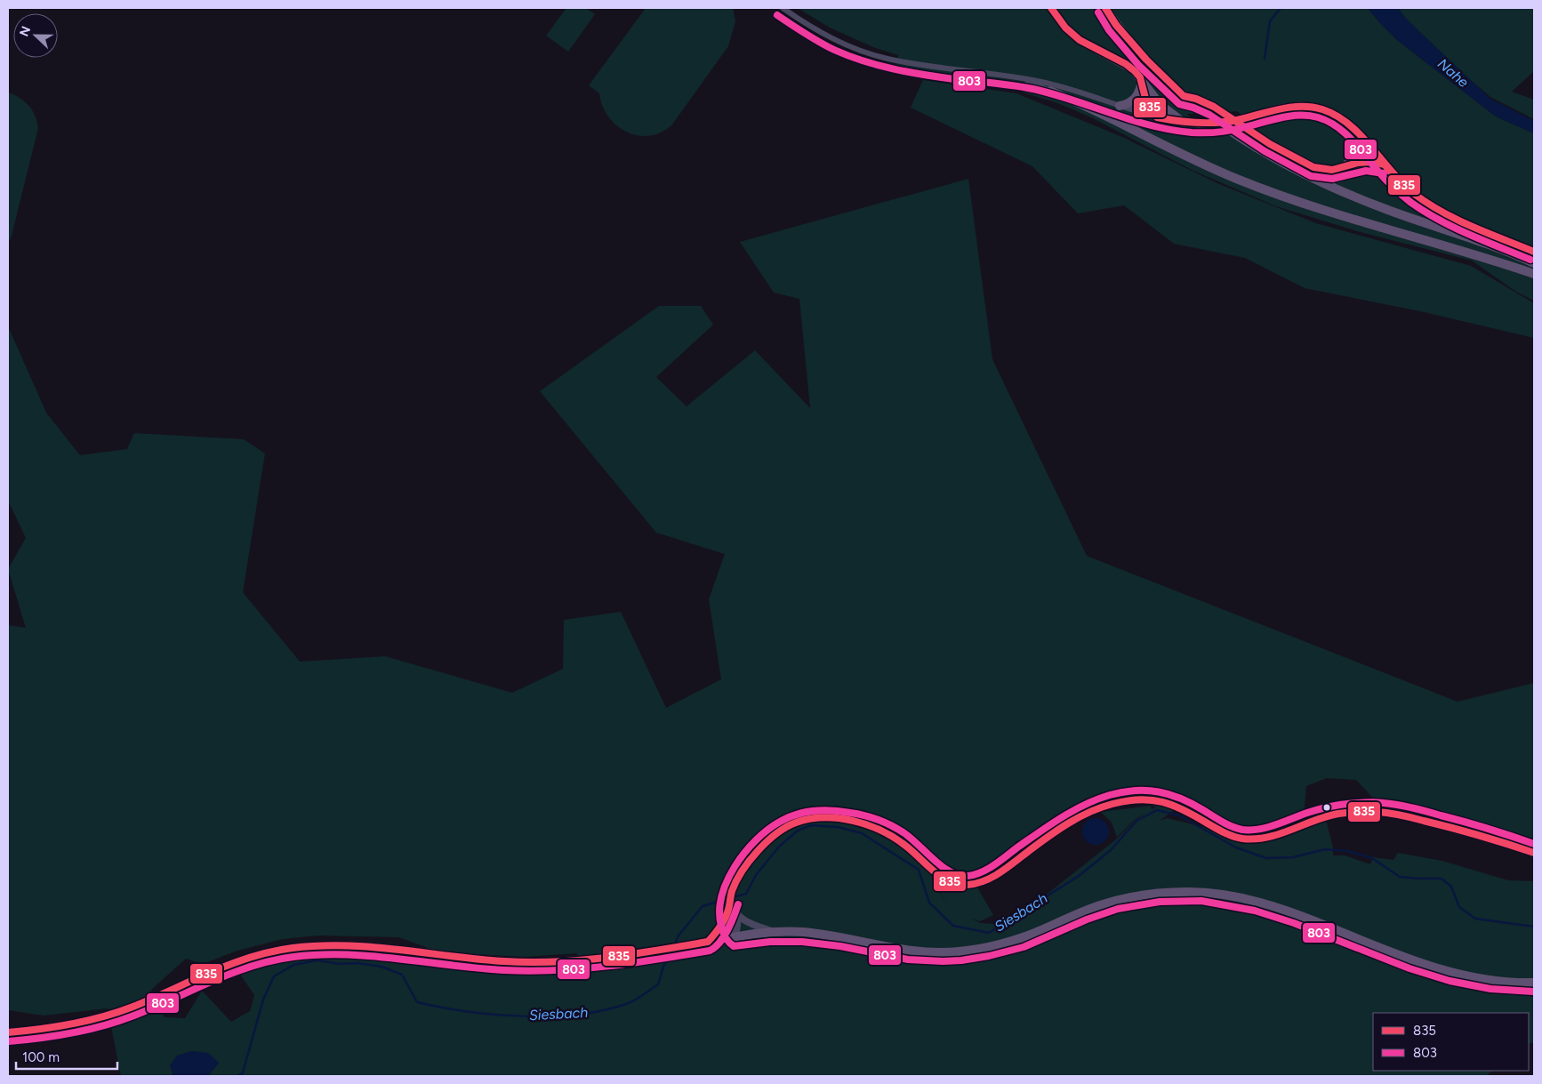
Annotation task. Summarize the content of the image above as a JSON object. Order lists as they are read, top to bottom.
{
  "water": ["Nahe", "Siesbach"],
  "lines": ["transit line 835", "transit line 803"],
  "legend": ["835", "803"],
  "scale_bar": "100 m",
  "north": "left"
}
